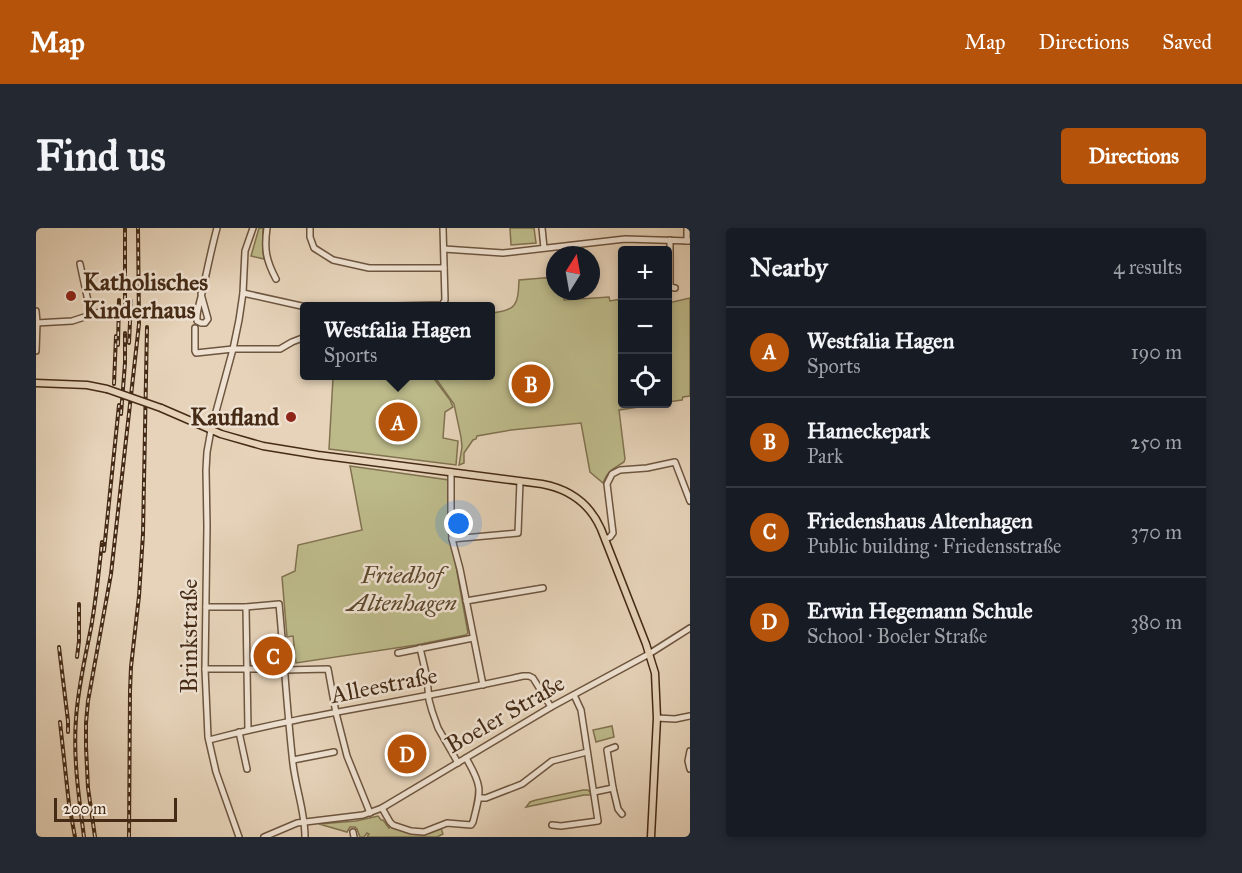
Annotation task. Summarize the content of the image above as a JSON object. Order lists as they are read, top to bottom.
{
  "streets": {
    "street": ["Brinkstraße", "Alleestraße", "Boeler Straße"]
  },
  "crossings": [
    ["Brinkstraße", "Alleestraße"],
    ["Alleestraße", "Boeler Straße"]
  ],
  "parks": ["Friedhof Altenhagen"],
  "places": ["Katholisches Kinderhaus", "Kaufland"],
  "scale_bar": "200 m",
  "north": "top",
  "page": {
    "header": "Map",
    "nav": ["Map", "Directions", "Saved"],
    "buttons": "Directions",
    "title": "Find us",
    "heading": ["Nearby", "4 results"],
    "map_buttons": ["+", "−"],
    "popup": ["Westfalia Hagen", "Sports"],
    "list": [
      {
        "mark": "A",
        "name": "Westfalia Hagen",
        "note": "Sports",
        "value": "190 m"
      },
      {
        "mark": "B",
        "name": "Hameckepark",
        "note": "Park",
        "value": "250 m"
      },
      {
        "mark": "C",
        "name": "Friedenshaus Altenhagen",
        "note": "Public building · Friedensstraße",
        "value": "370 m"
      },
      {
        "mark": "D",
        "name": "Erwin Hegemann Schule",
        "note": "School · Boeler Straße",
        "value": "380 m"
      }
    ],
    "pins": [
      "B",
      "A",
      "C",
      "D"
    ],
    "scale": "200 m"
  }
}
